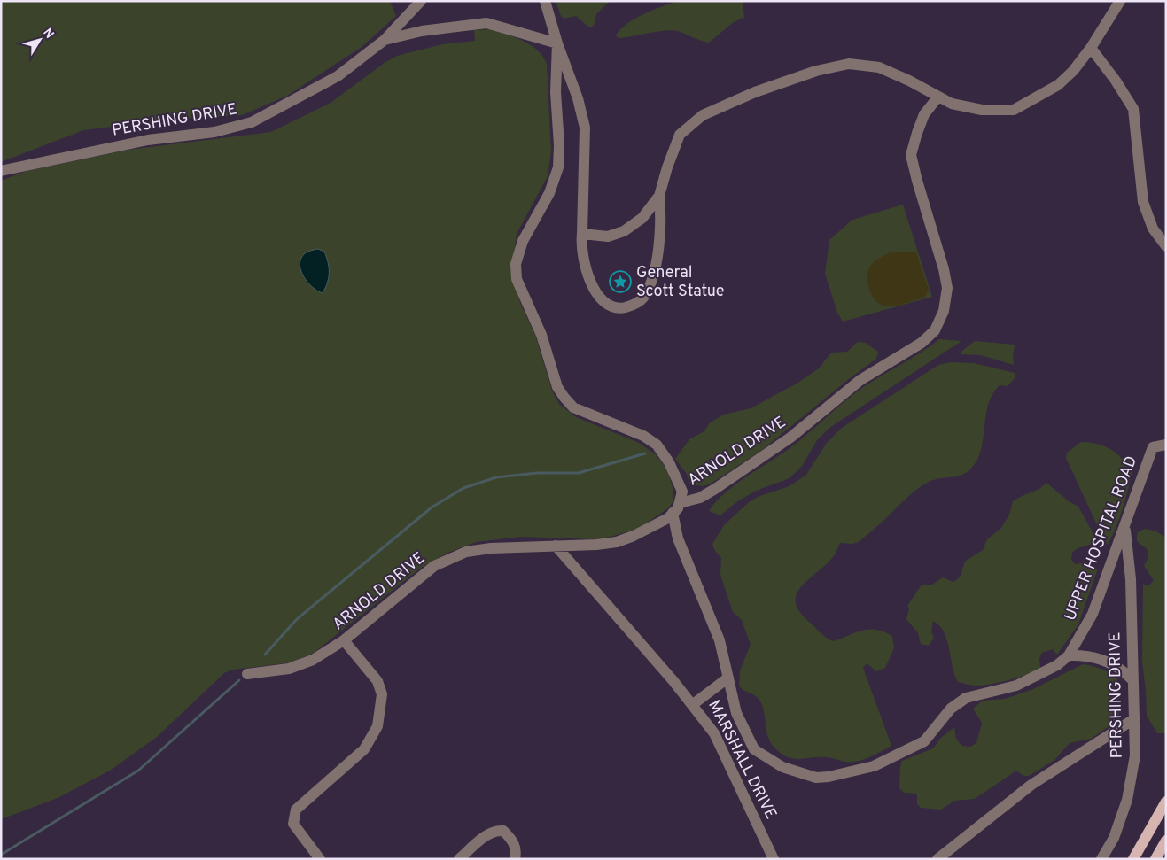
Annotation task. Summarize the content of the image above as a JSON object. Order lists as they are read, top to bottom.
{
  "streets": {
    "street": [
      "PERSHING DRIVE",
      "ARNOLD DRIVE",
      "UPPER HOSPITAL ROAD",
      "MARSHALL DRIVE"
    ]
  },
  "crossings": [
    ["PERSHING DRIVE", "UPPER HOSPITAL ROAD"],
    ["ARNOLD DRIVE", "MARSHALL DRIVE"],
    ["UPPER HOSPITAL ROAD", "MARSHALL DRIVE"]
  ],
  "places": {
    "place": ["General Scott Statue"]
  },
  "north": "top right"
}
